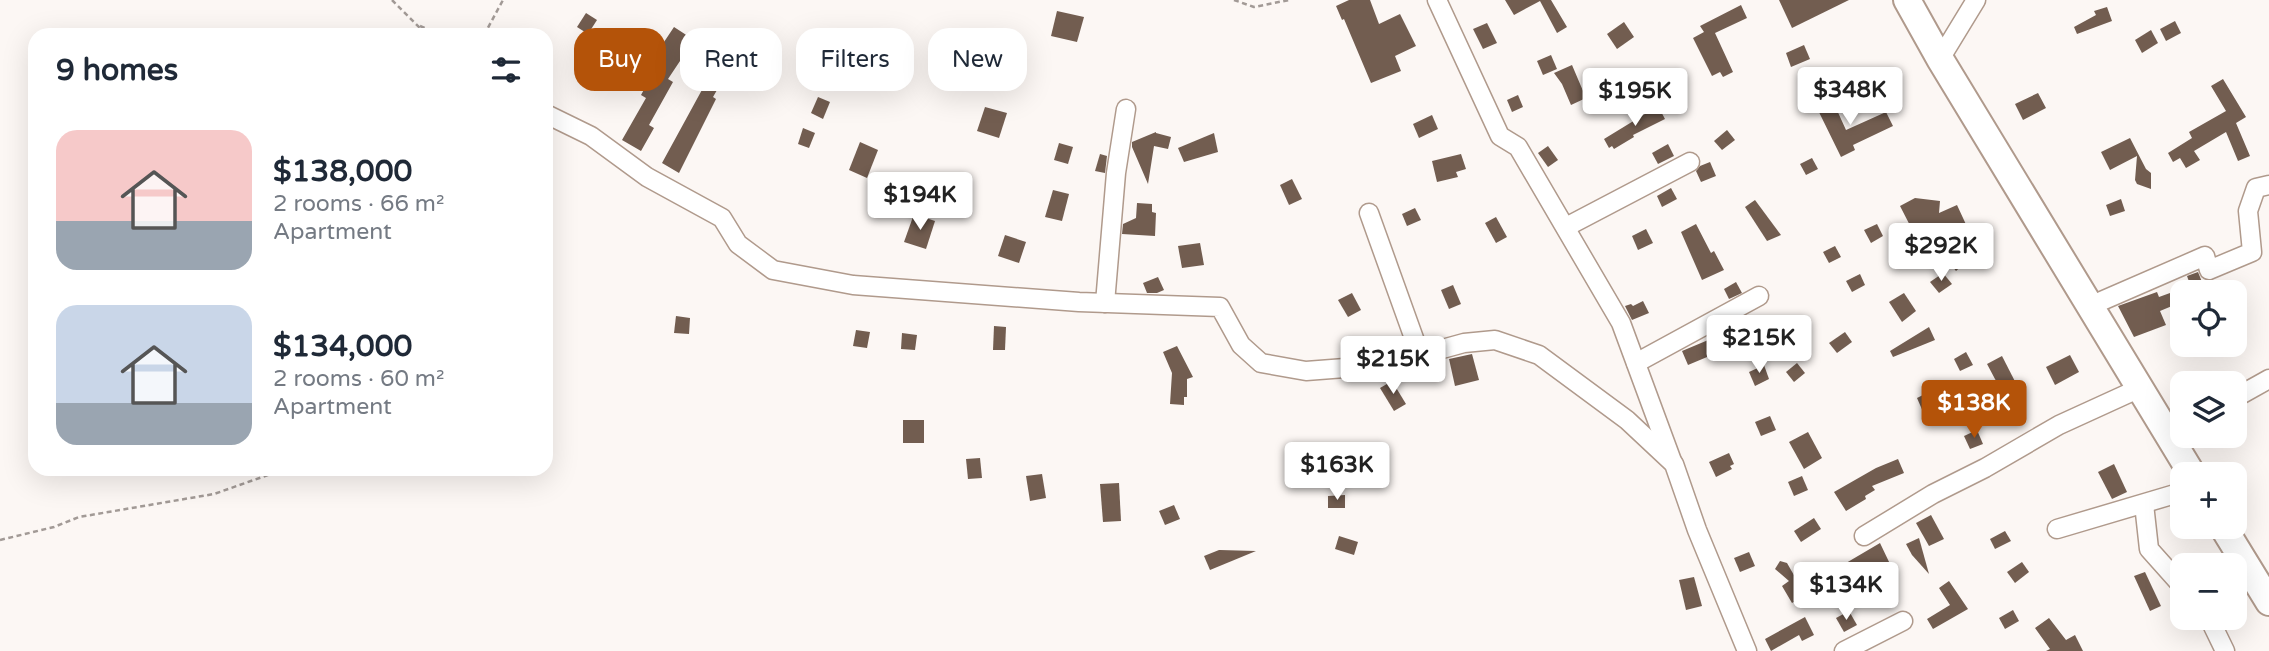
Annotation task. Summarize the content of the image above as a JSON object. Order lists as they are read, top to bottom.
{
  "page": {
    "chip": [
      "Buy",
      "Rent",
      "Filters",
      "New"
    ],
    "heading": "9 homes",
    "price": [
      "$348K",
      "$195K",
      "$194K",
      "$292K",
      "$215K",
      "$215K",
      "$138K",
      "$163K",
      "$134K"
    ],
    "list": [
      {
        "name": "$138,000",
        "note": "2 rooms · 66 m² · Apartment"
      },
      {
        "name": "$134,000",
        "note": "2 rooms · 60 m² · Apartment"
      }
    ],
    "map_buttons": ["+", "−"]
  }
}
